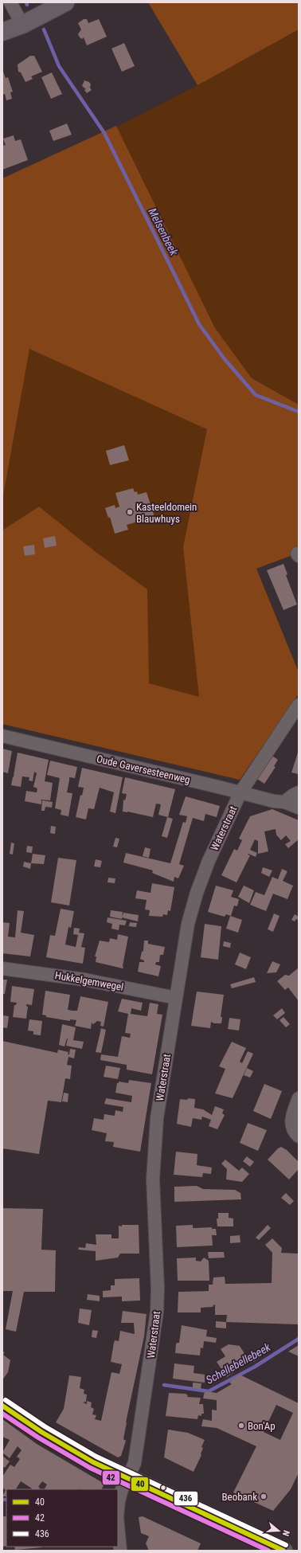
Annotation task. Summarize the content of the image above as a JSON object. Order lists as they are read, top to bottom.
{
  "streets": {
    "street": ["Oude Gaversesteenweg", "Waterstraat", "Hukkelgemwegel"]
  },
  "crossings": [
    ["Oude Gaversesteenweg", "Waterstraat"],
    ["Waterstraat", "Hukkelgemwegel"]
  ],
  "water": ["Melsenbeek", "Schellebellebeek"],
  "places": ["Kasteeldomein Blauwhuys", "Bon'Ap", "Beobank"],
  "lines": ["transit line 436", "transit line 40", "transit line 42"],
  "legend": ["40", "42", "436"],
  "north": "right"
}
